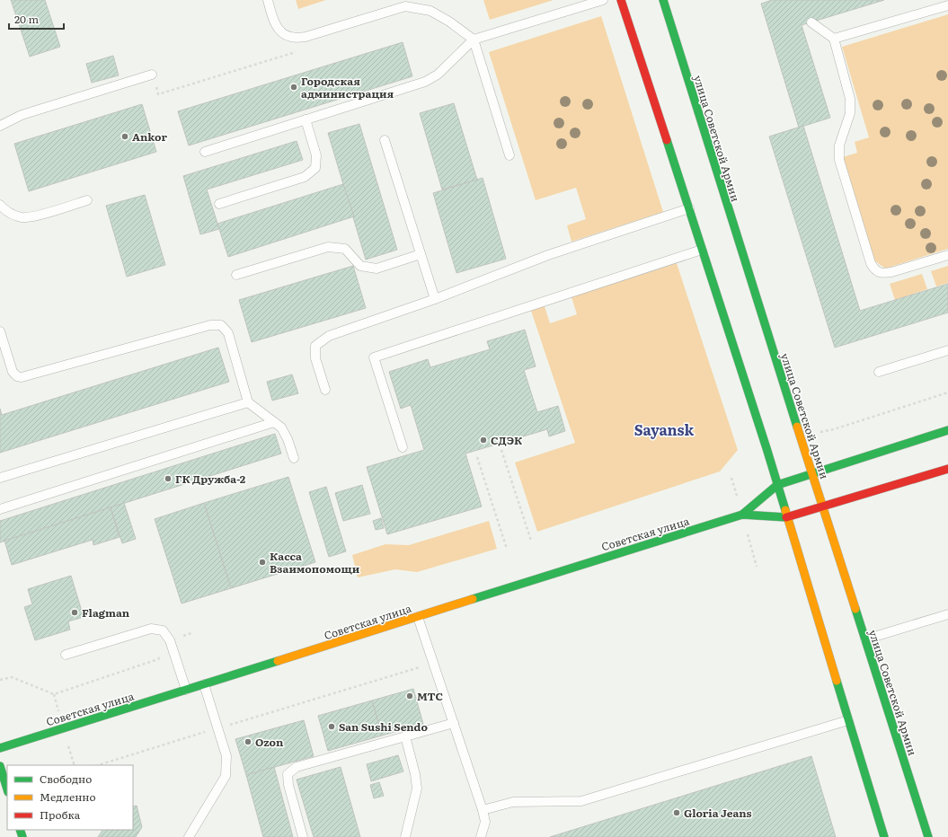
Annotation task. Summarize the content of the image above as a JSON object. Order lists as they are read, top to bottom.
{
  "streets": {
    "street": ["улица Советской Армии", "Советская улица"]
  },
  "crossings": [
    ["улица Советской Армии", "Советская улица"]
  ],
  "districts": ["Sayansk"],
  "places": [
    "Городская администрация",
    "Ankor",
    "СДЭК",
    "ГК Дружба-2",
    "Касса Взаимопомощи",
    "Flagman",
    "МТС",
    "San Sushi Sendo",
    "Ozon",
    "Gloria Jeans"
  ],
  "legend": ["Свободно", "Медленно", "Пробка"],
  "scale_bar": "20 m"
}
